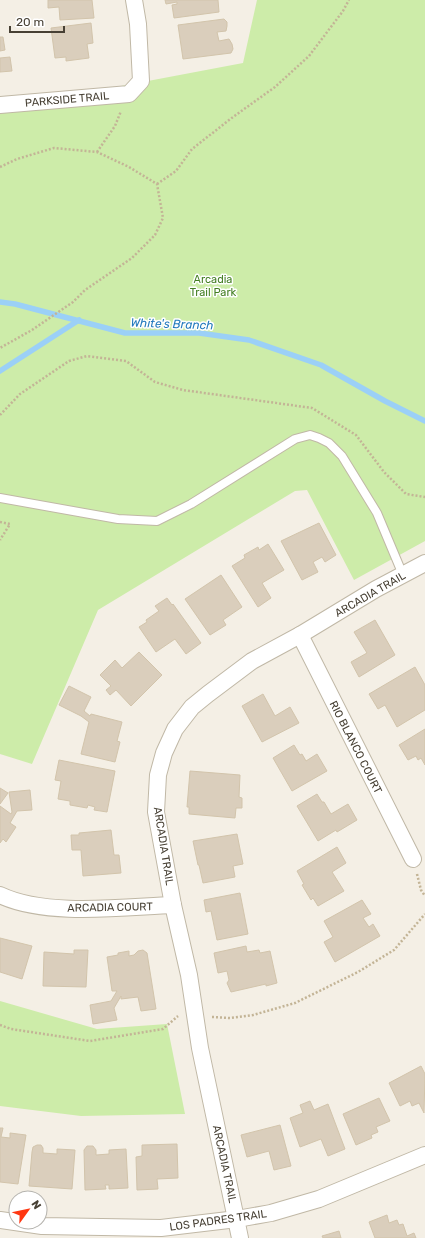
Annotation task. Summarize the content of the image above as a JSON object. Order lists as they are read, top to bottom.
{
  "streets": {
    "street": [
      "PARKSIDE TRAIL",
      "ARCADIA TRAIL",
      "RIO BLANCO COURT",
      "ARCADIA COURT",
      "LOS PADRES TRAIL"
    ]
  },
  "crossings": [
    ["ARCADIA TRAIL", "RIO BLANCO COURT"],
    ["ARCADIA TRAIL", "ARCADIA COURT"],
    ["ARCADIA TRAIL", "LOS PADRES TRAIL"]
  ],
  "water": ["White's Branch"],
  "parks": ["Arcadia Trail Park"],
  "scale_bar": "20 m",
  "north": "top right"
}
